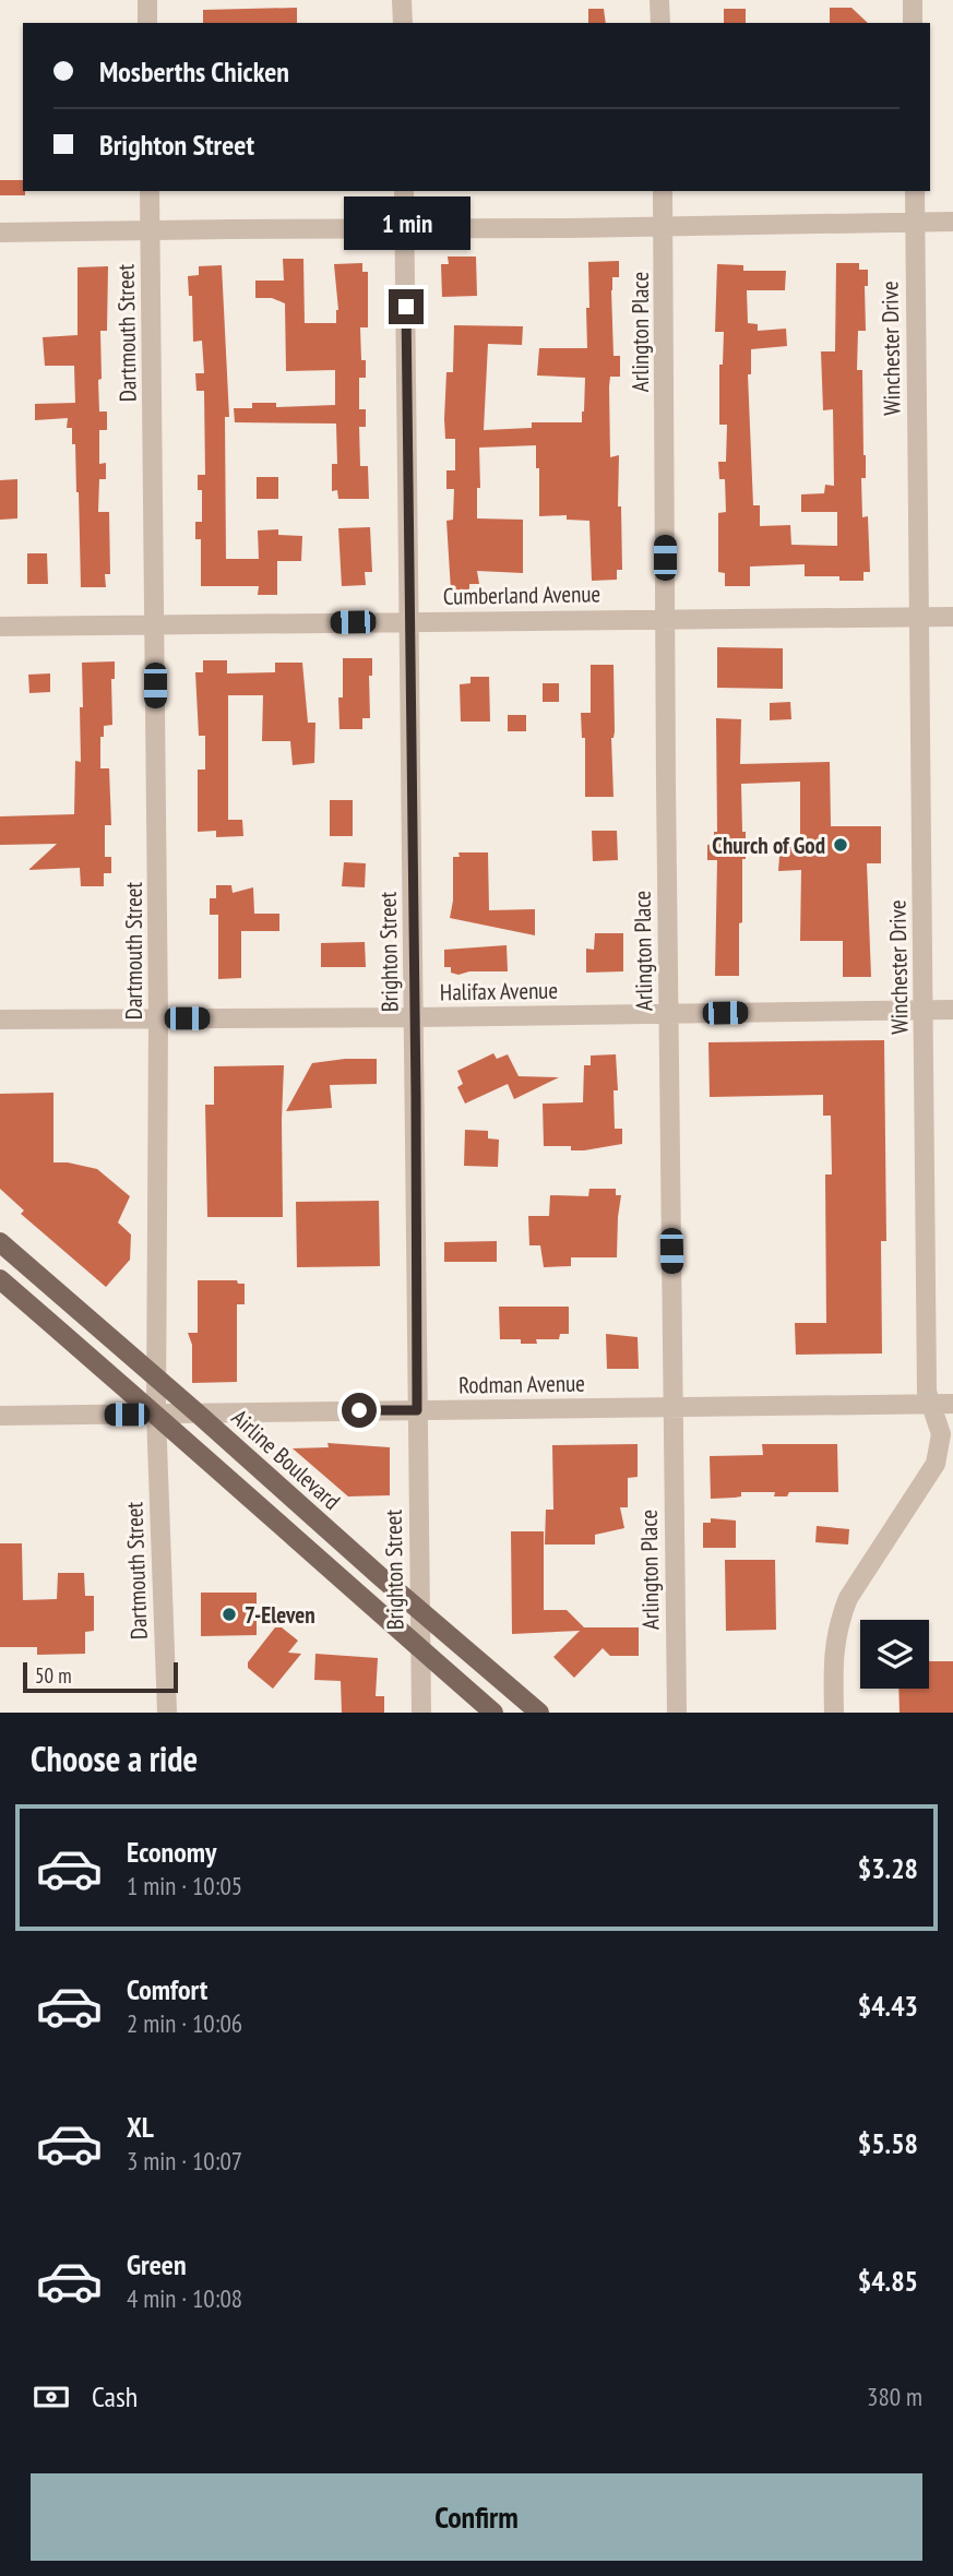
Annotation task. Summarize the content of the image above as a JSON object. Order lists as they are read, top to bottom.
{
  "streets": {
    "main road": ["Airline Boulevard"],
    "street": [
      "Arlington Place",
      "Dartmouth Street",
      "Winchester Drive",
      "Cumberland Avenue",
      "Brighton Street",
      "Halifax Avenue",
      "Rodman Avenue"
    ]
  },
  "crossings": [
    ["Arlington Place", "Cumberland Avenue"],
    ["Arlington Place", "Halifax Avenue"],
    ["Arlington Place", "Rodman Avenue"],
    ["Dartmouth Street", "Cumberland Avenue"],
    ["Dartmouth Street", "Halifax Avenue"],
    ["Dartmouth Street", "Rodman Avenue"],
    ["Dartmouth Street", "Airline Boulevard"],
    ["Winchester Drive", "Cumberland Avenue"],
    ["Winchester Drive", "Halifax Avenue"],
    ["Winchester Drive", "Rodman Avenue"],
    ["Cumberland Avenue", "Brighton Street"],
    ["Brighton Street", "Halifax Avenue"],
    ["Brighton Street", "Rodman Avenue"],
    ["Brighton Street", "Airline Boulevard"],
    ["Rodman Avenue", "Airline Boulevard"]
  ],
  "places": ["Church of God", "7-Eleven"],
  "scale_bar": "50 m",
  "page": {
    "banner": ["Mosberths Chicken", "Brighton Street"],
    "bubble": "1 min",
    "scale": "50 m",
    "heading": "Choose a ride",
    "list": [
      {
        "name": "Economy",
        "note": "1 min · 10:05",
        "value": "$3.28"
      },
      {
        "name": "Comfort",
        "note": "2 min · 10:06",
        "value": "$4.43"
      },
      {
        "name": "XL",
        "note": "3 min · 10:07",
        "value": "$5.58"
      },
      {
        "name": "Green",
        "note": "4 min · 10:08",
        "value": "$4.85"
      }
    ],
    "pay": ["Cash", "380 m"],
    "buttons": "Confirm"
  }
}
